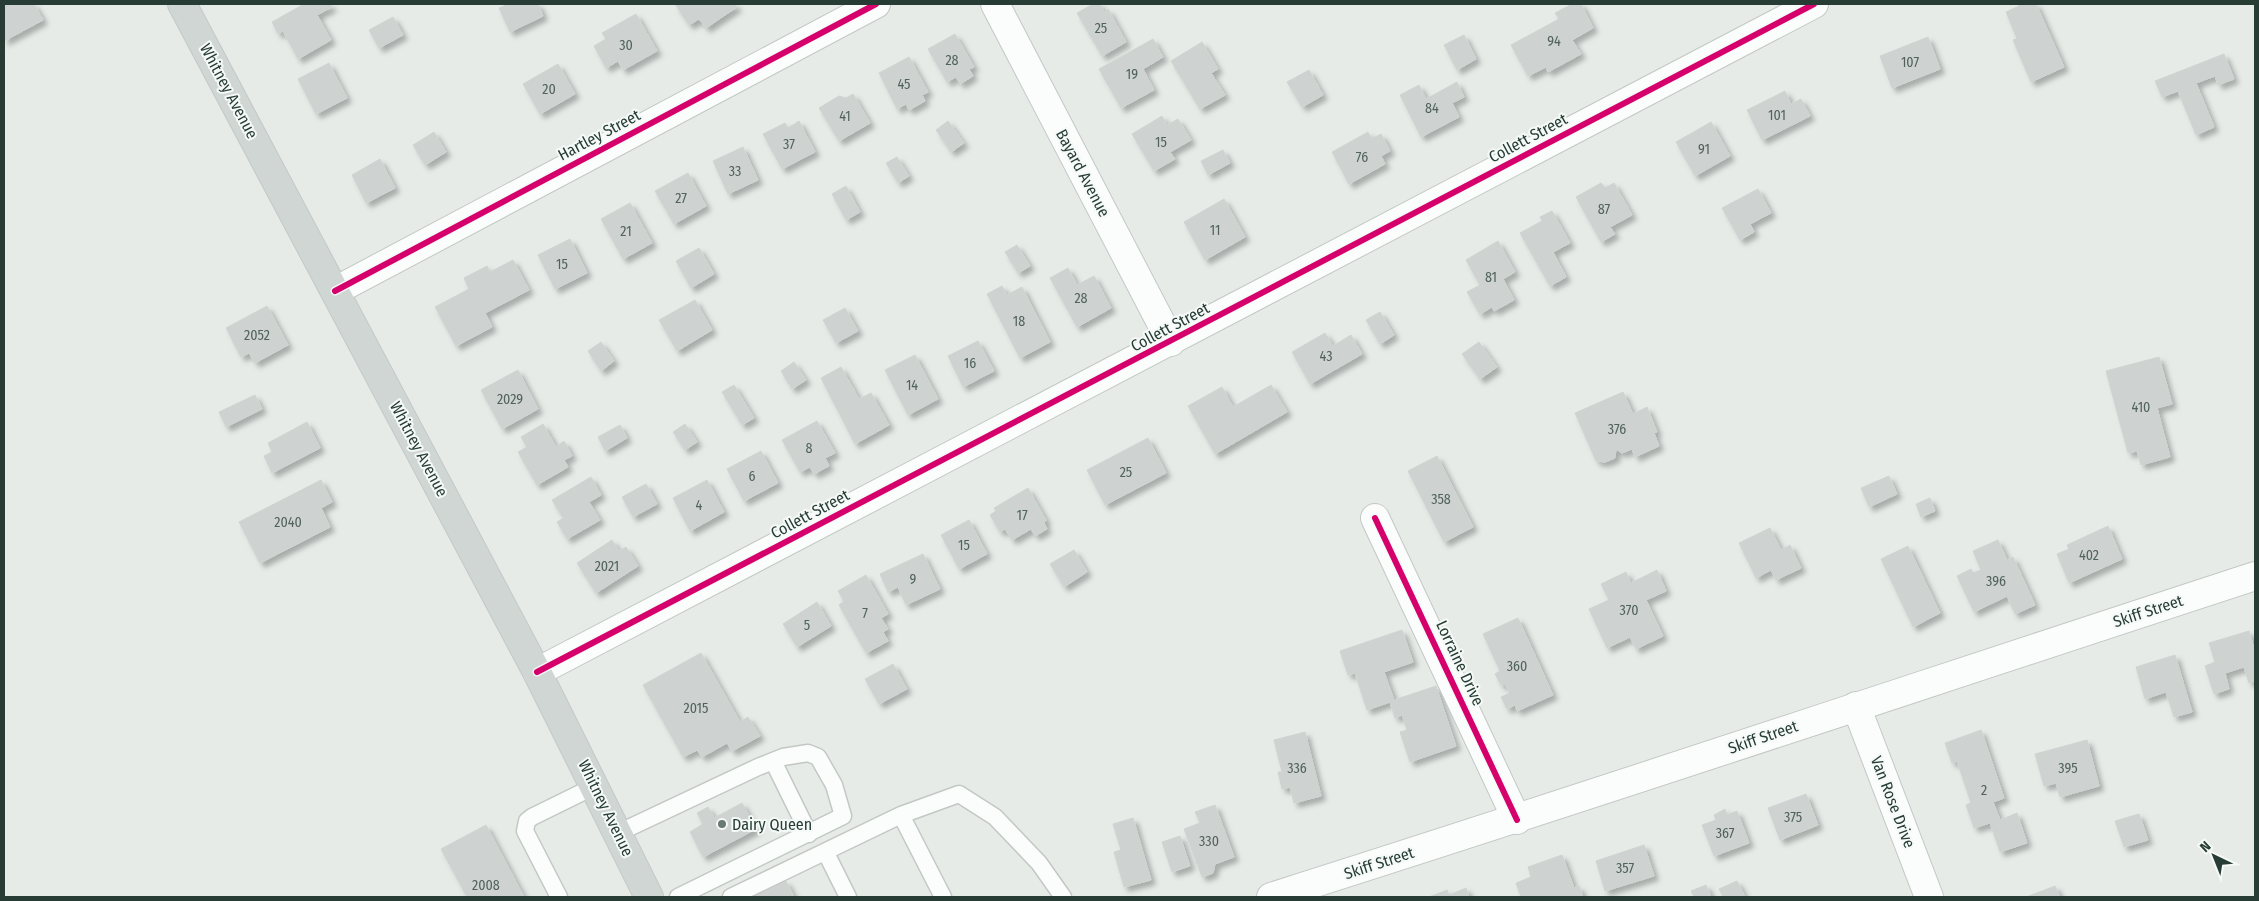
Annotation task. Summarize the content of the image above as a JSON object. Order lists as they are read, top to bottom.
{
  "streets": {
    "main road": ["Whitney Avenue"],
    "street": [
      "Hartley Street",
      "Collett Street",
      "Bayard Avenue",
      "Skiff Street",
      "Lorraine Drive",
      "Van Rose Drive"
    ]
  },
  "crossings": [
    ["Whitney Avenue", "Hartley Street"],
    ["Whitney Avenue", "Collett Street"],
    ["Collett Street", "Bayard Avenue"],
    ["Skiff Street", "Lorraine Drive"],
    ["Skiff Street", "Van Rose Drive"]
  ],
  "places": ["Dairy Queen"],
  "house_numbers": [
    "25",
    "94",
    "30",
    "28",
    "107",
    "19",
    "45",
    "20",
    "84",
    "101",
    "41",
    "15",
    "37",
    "91",
    "76",
    "33",
    "27",
    "87",
    "11",
    "21",
    "15",
    "81",
    "28",
    "18",
    "2052",
    "43",
    "16",
    "14",
    "2029",
    "410",
    "376",
    "8",
    "25",
    "6",
    "358",
    "4",
    "17",
    "2040",
    "15",
    "402",
    "2021",
    "9",
    "396",
    "370",
    "7",
    "5",
    "360",
    "2015",
    "336",
    "395",
    "2",
    "375",
    "367",
    "330",
    "357",
    "2008"
  ],
  "north": "top left"
}
